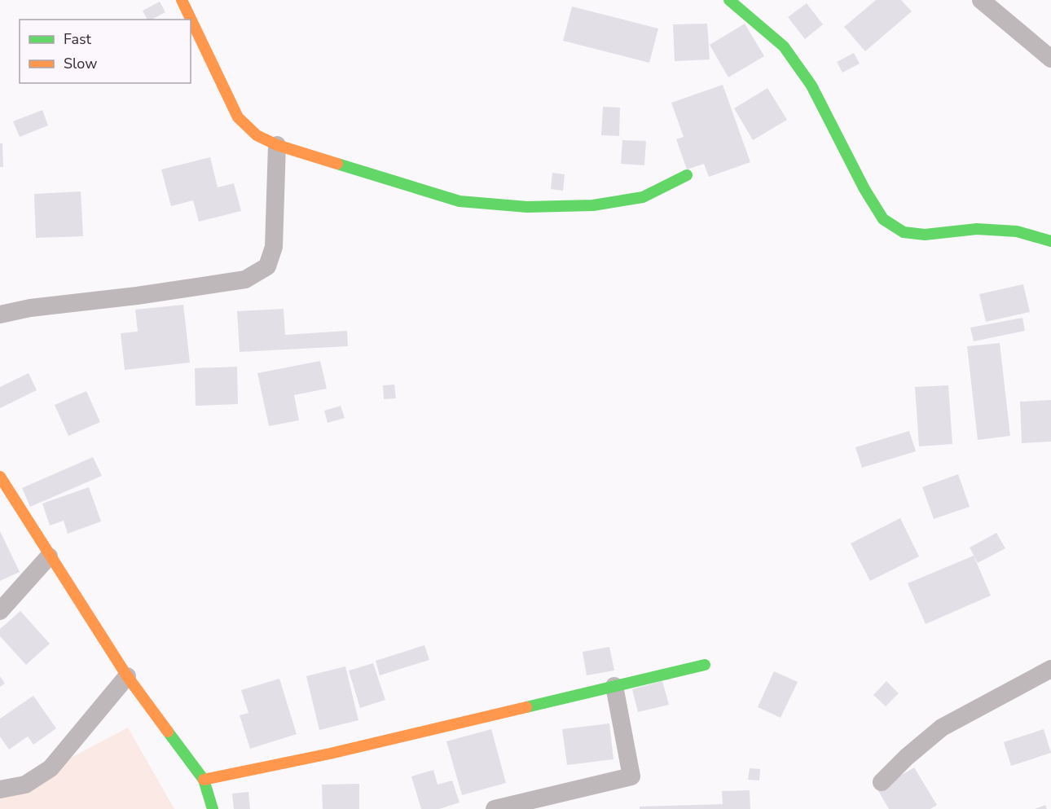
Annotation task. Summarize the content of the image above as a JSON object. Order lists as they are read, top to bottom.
{
  "legend": ["Fast", "Slow"]
}
